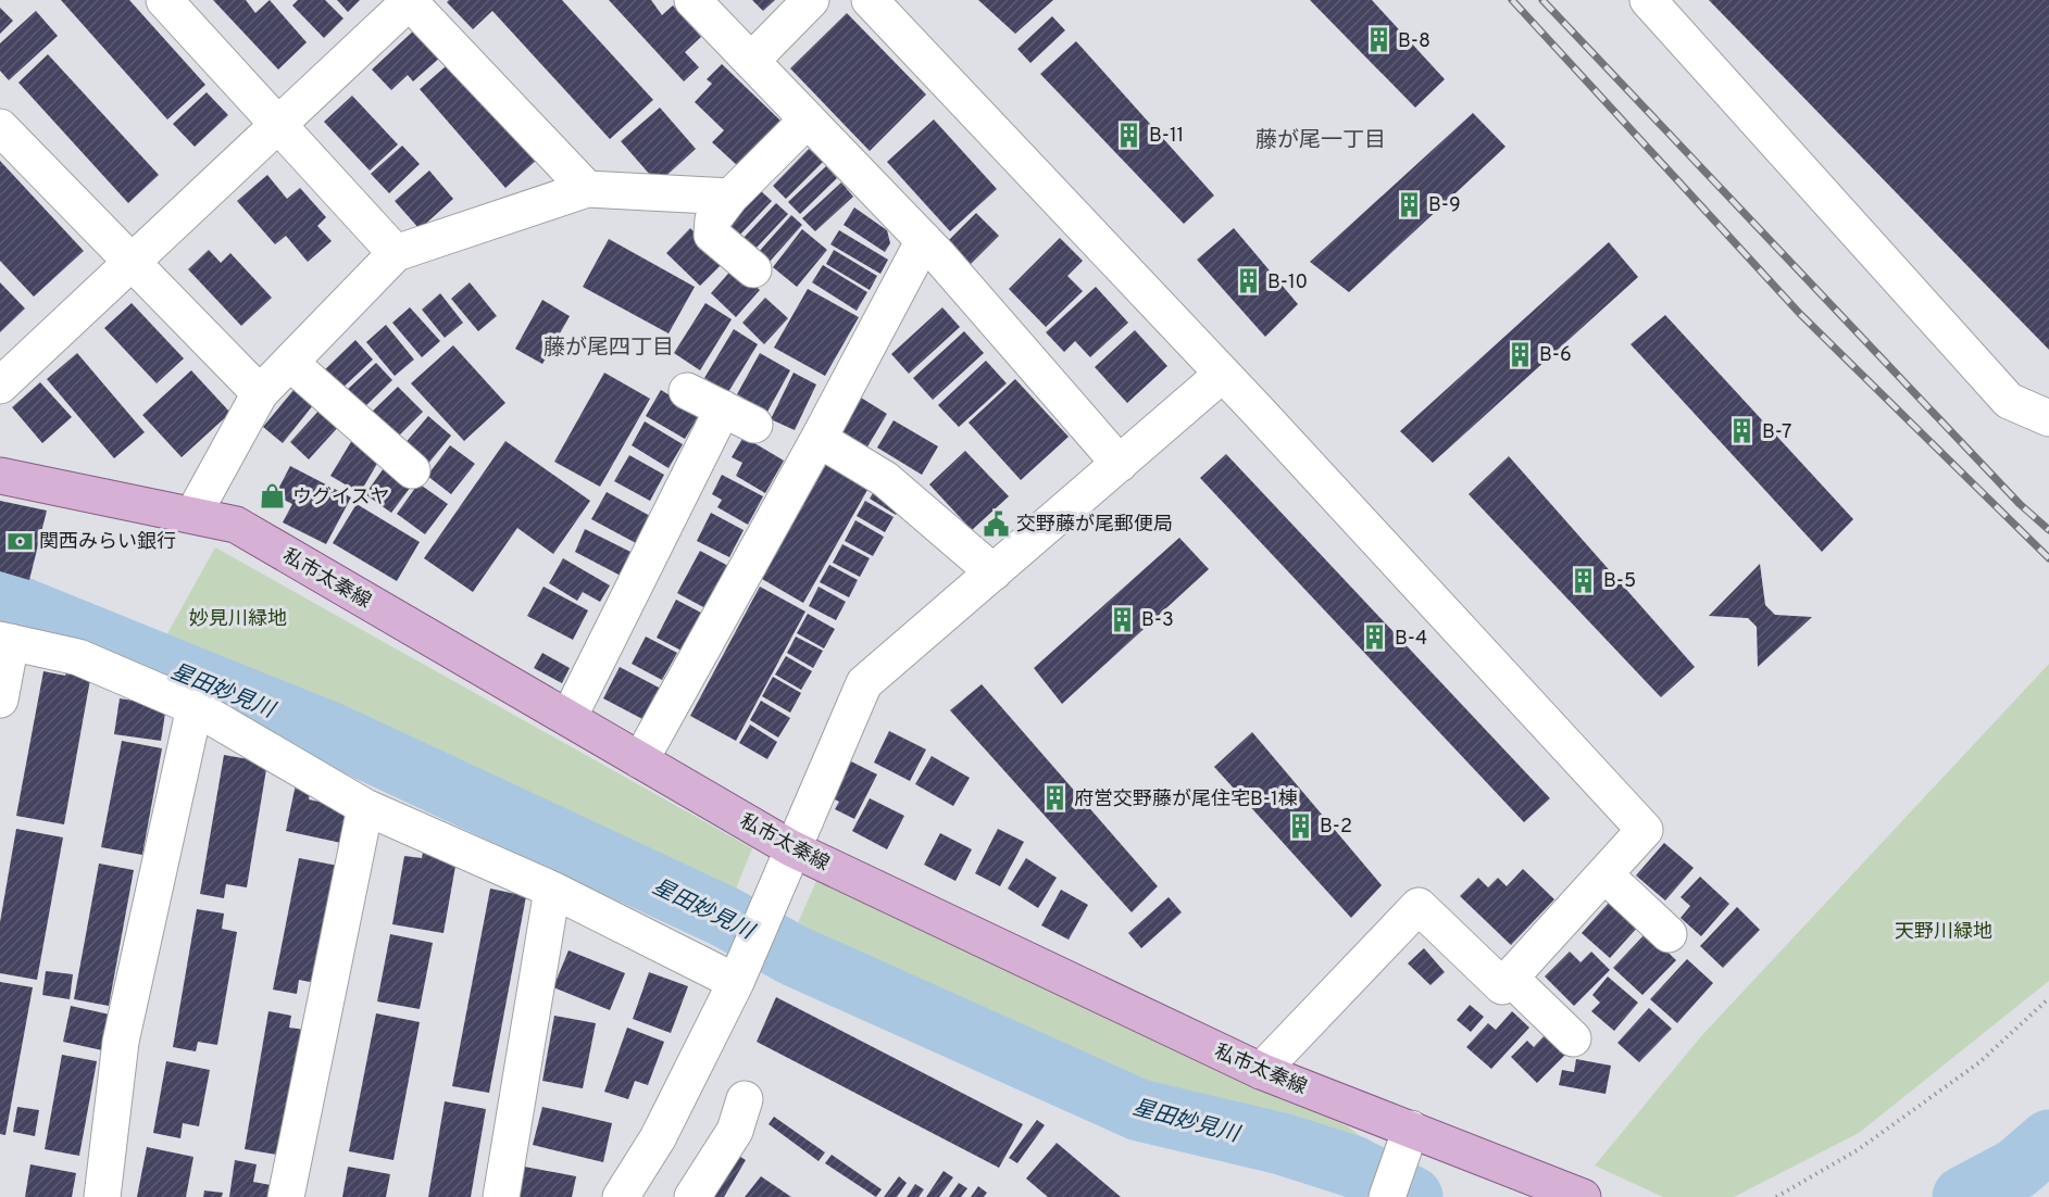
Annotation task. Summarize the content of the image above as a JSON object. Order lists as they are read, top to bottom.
{
  "streets": {
    "main road": ["私市太秦線"]
  },
  "districts": ["藤が尾一丁目", "藤が尾四丁目"],
  "water": ["星田妙見川"],
  "parks": ["妙見川緑地", "天野川緑地"],
  "places": {
    "building": [
      "B-8",
      "B-11",
      "B-9",
      "B-10",
      "B-6",
      "B-7",
      "B-5",
      "B-3",
      "B-4",
      "府営交野藤が尾住宅B-1棟",
      "B-2"
    ],
    "shop": ["ウグイスヤ"],
    "public building": ["交野藤が尾郵便局"],
    "bank": ["関西みらい銀行"]
  }
}
